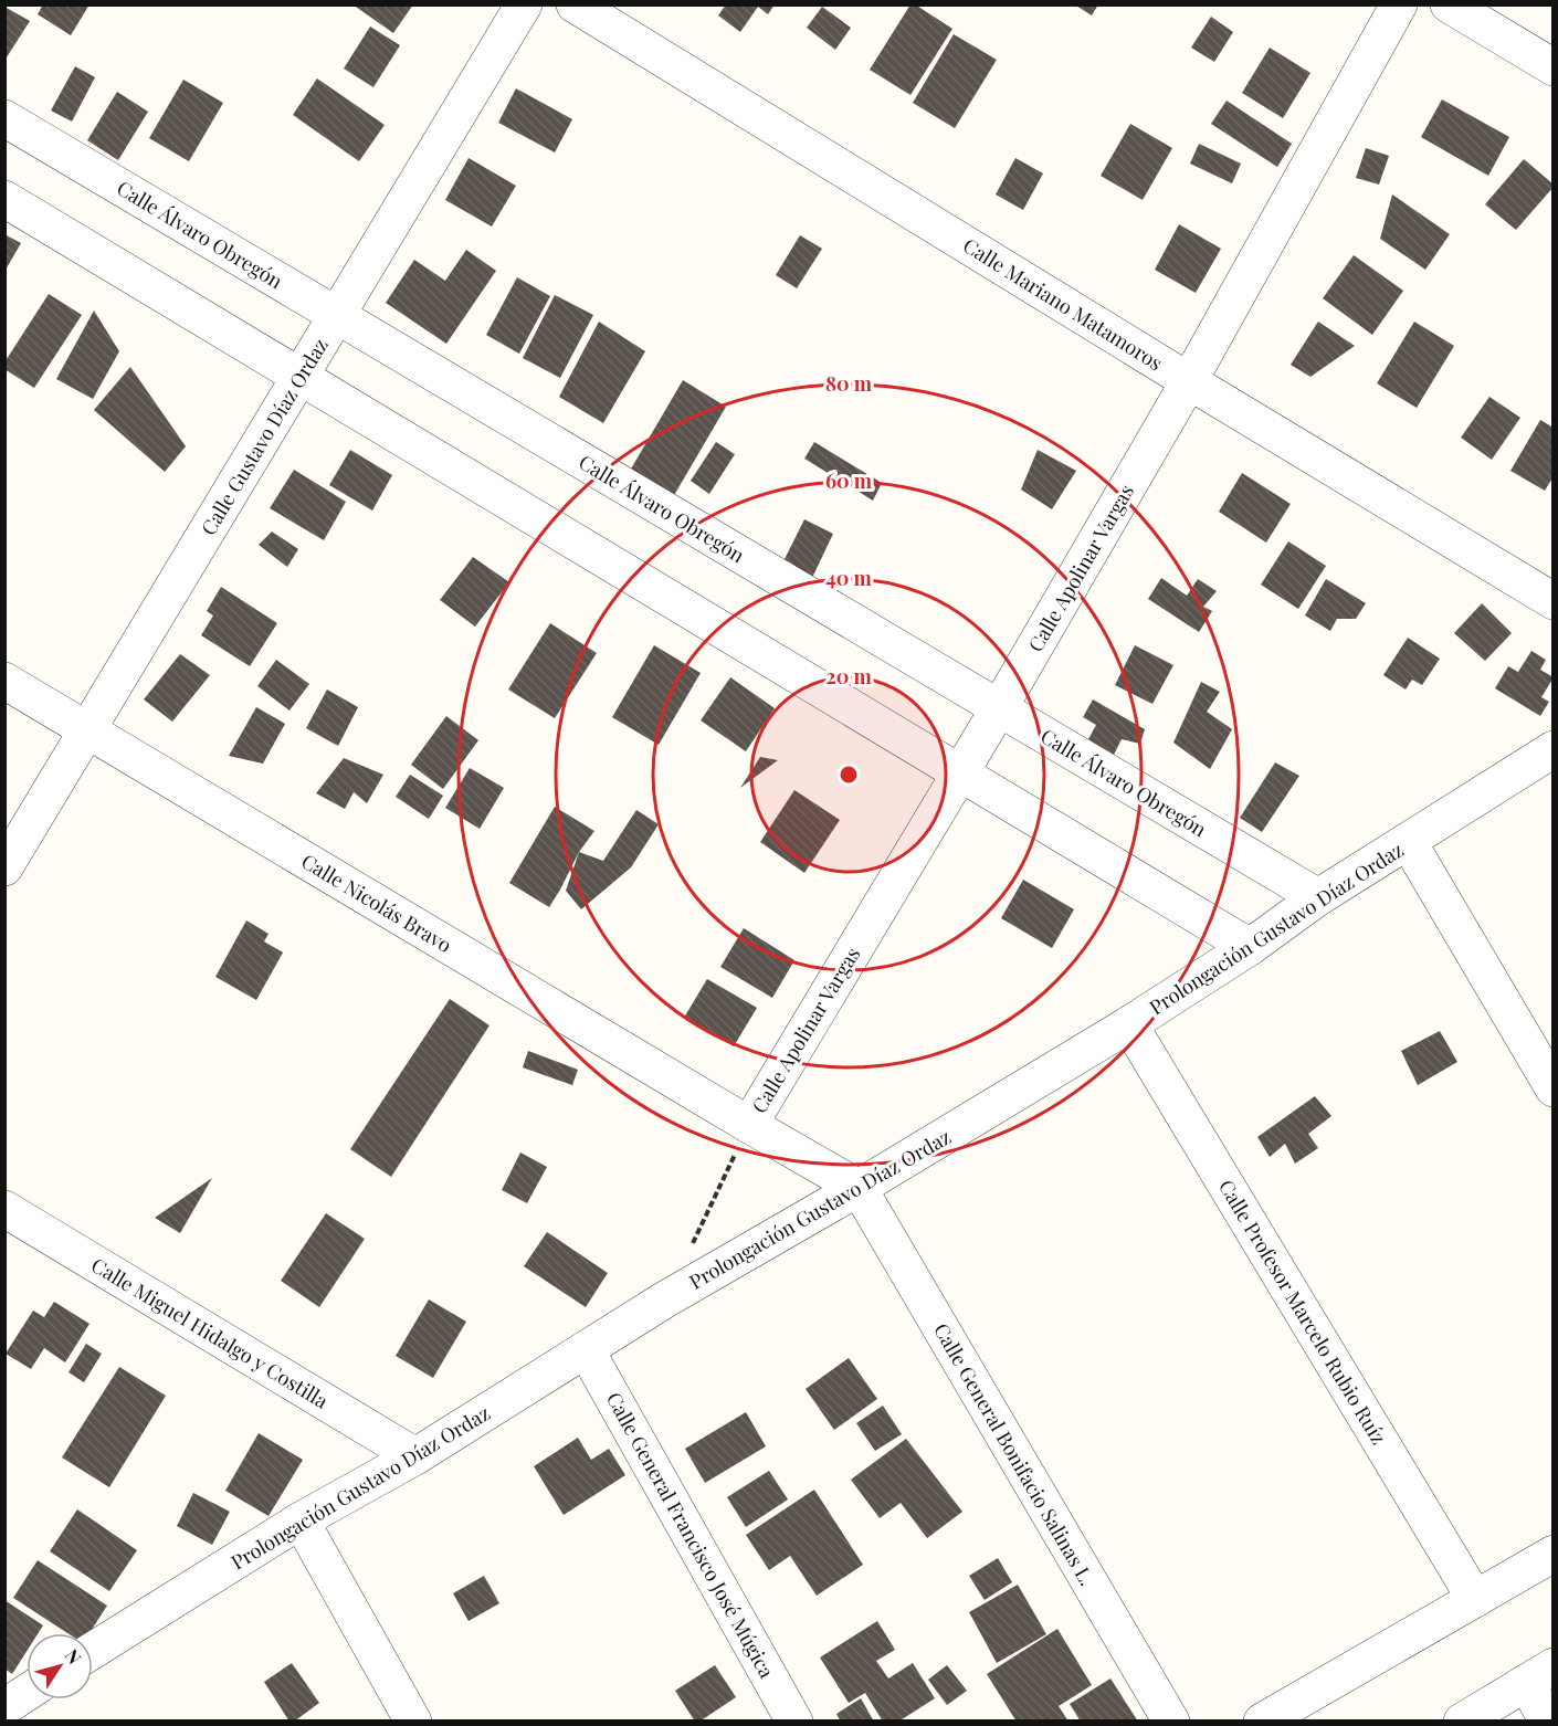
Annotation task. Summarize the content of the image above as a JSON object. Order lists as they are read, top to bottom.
{
  "streets": {
    "street": [
      "Calle Álvaro Obregón",
      "Calle Mariano Matamoros",
      "Calle Gustavo Díaz Ordaz",
      "Calle Apolinar Vargas",
      "Calle Nicolás Bravo",
      "Prolongación Gustavo Díaz Ordaz",
      "Calle Profesor Marcelo Rubio Ruíz",
      "Calle Miguel Hidalgo y Costilla",
      "Calle General Bonifacio Salinas L.",
      "Calle General Francisco José Múgica"
    ]
  },
  "crossings": [
    ["Calle Álvaro Obregón", "Calle Gustavo Díaz Ordaz"],
    ["Calle Álvaro Obregón", "Calle Apolinar Vargas"],
    ["Calle Álvaro Obregón", "Prolongación Gustavo Díaz Ordaz"],
    ["Calle Mariano Matamoros", "Calle Apolinar Vargas"],
    ["Calle Gustavo Díaz Ordaz", "Calle Nicolás Bravo"],
    ["Calle Apolinar Vargas", "Calle Nicolás Bravo"],
    ["Calle Nicolás Bravo", "Prolongación Gustavo Díaz Ordaz"],
    ["Calle Nicolás Bravo", "Calle General Bonifacio Salinas L."],
    ["Prolongación Gustavo Díaz Ordaz", "Calle Profesor Marcelo Rubio Ruíz"],
    ["Prolongación Gustavo Díaz Ordaz", "Calle Miguel Hidalgo y Costilla"],
    ["Prolongación Gustavo Díaz Ordaz", "Calle General Bonifacio Salinas L."],
    ["Prolongación Gustavo Díaz Ordaz", "Calle General Francisco José Múgica"]
  ],
  "north": "top right",
  "rings": [
    "80 m",
    "60 m",
    "40 m",
    "20 m"
  ]
}
